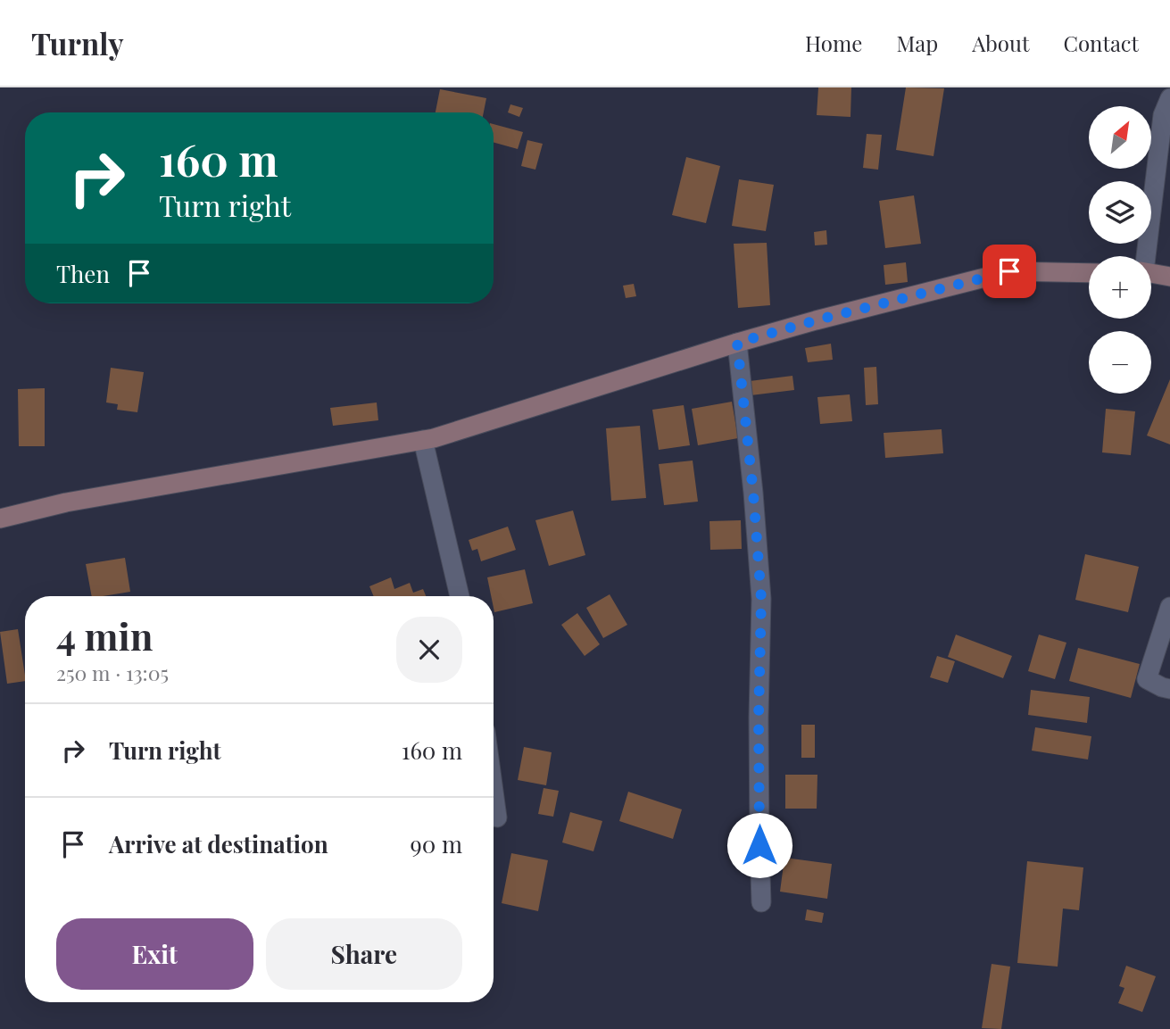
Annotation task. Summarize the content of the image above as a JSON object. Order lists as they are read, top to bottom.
{
  "north": "top right",
  "page": {
    "header": "Turnly",
    "nav": [
      "Home",
      "Map",
      "About",
      "Contact"
    ],
    "map_buttons": ["+", "−"],
    "turn": ["160 m", "Turn right"],
    "then": "Then",
    "heading": ["4 min", "250 m · 13:05"],
    "list": [
      {
        "name": "Turn right",
        "value": "160 m"
      },
      {
        "name": "Arrive at destination",
        "value": "90 m"
      }
    ],
    "buttons": ["Exit", "Share"]
  }
}
